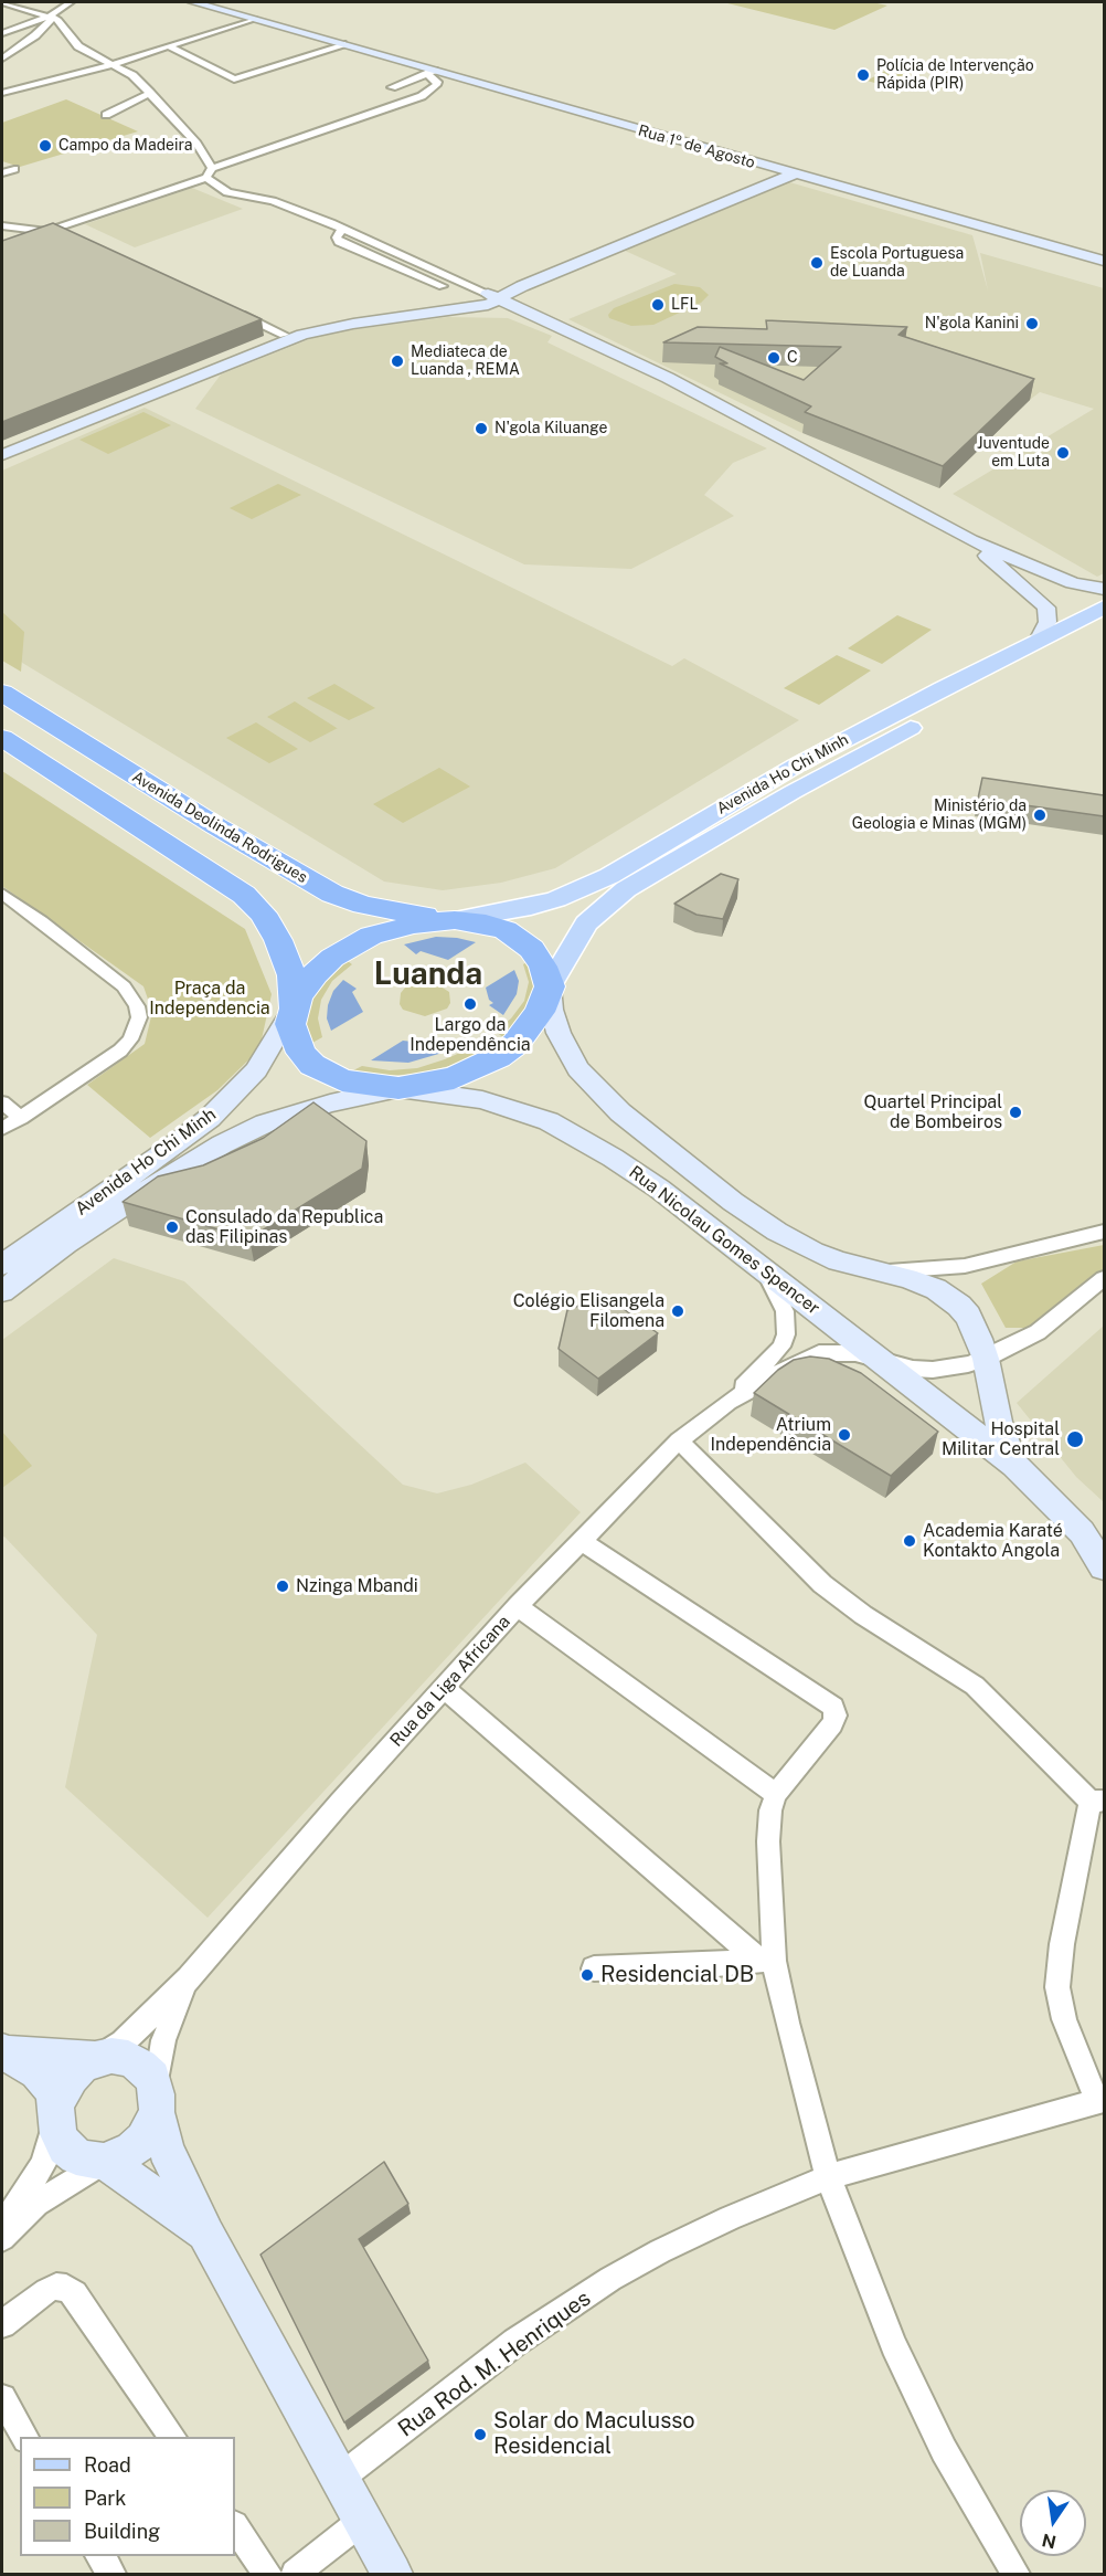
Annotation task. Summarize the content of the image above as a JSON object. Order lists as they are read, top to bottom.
{
  "streets": {
    "highway": ["Avenida Deolinda Rodrigues"],
    "main road": ["Avenida Ho Chi Minh"],
    "street": [
      "Rua 1º de Agosto",
      "Rua Nicolau Gomes Spencer",
      "Rua da Liga Africana",
      "Rua Rod. M. Henriques"
    ]
  },
  "crossings": [
    ["Avenida Ho Chi Minh", "Avenida Deolinda Rodrigues"],
    ["Avenida Ho Chi Minh", "Rua Nicolau Gomes Spencer"],
    ["Avenida Deolinda Rodrigues", "Rua Nicolau Gomes Spencer"],
    ["Rua Nicolau Gomes Spencer", "Rua da Liga Africana"]
  ],
  "districts": ["Luanda"],
  "parks": ["Praça da Independencia"],
  "places": [
    "Polícia de Intervenção Rápida (PIR)",
    "Campo da Madeira",
    "Escola Portuguesa de Luanda",
    "LFL",
    "N'gola Kanini",
    "C",
    "Mediateca de Luanda , REMA",
    "N'gola Kiluange",
    "Juventude em Luta",
    "Ministério da Geologia e Minas (MGM)",
    "Largo da Independência",
    "Quartel Principal de Bombeiros",
    "Consulado da Republica das Filipinas",
    "Colégio Elisangela Filomena",
    "Atrium Independência",
    "Hospital Militar Central",
    "Academia Karaté Kontakto Angola",
    "Nzinga Mbandi",
    "Residencial DB",
    "Solar do Maculusso Residencial"
  ],
  "legend": ["Road", "Park", "Building"],
  "north": "bottom"
}
